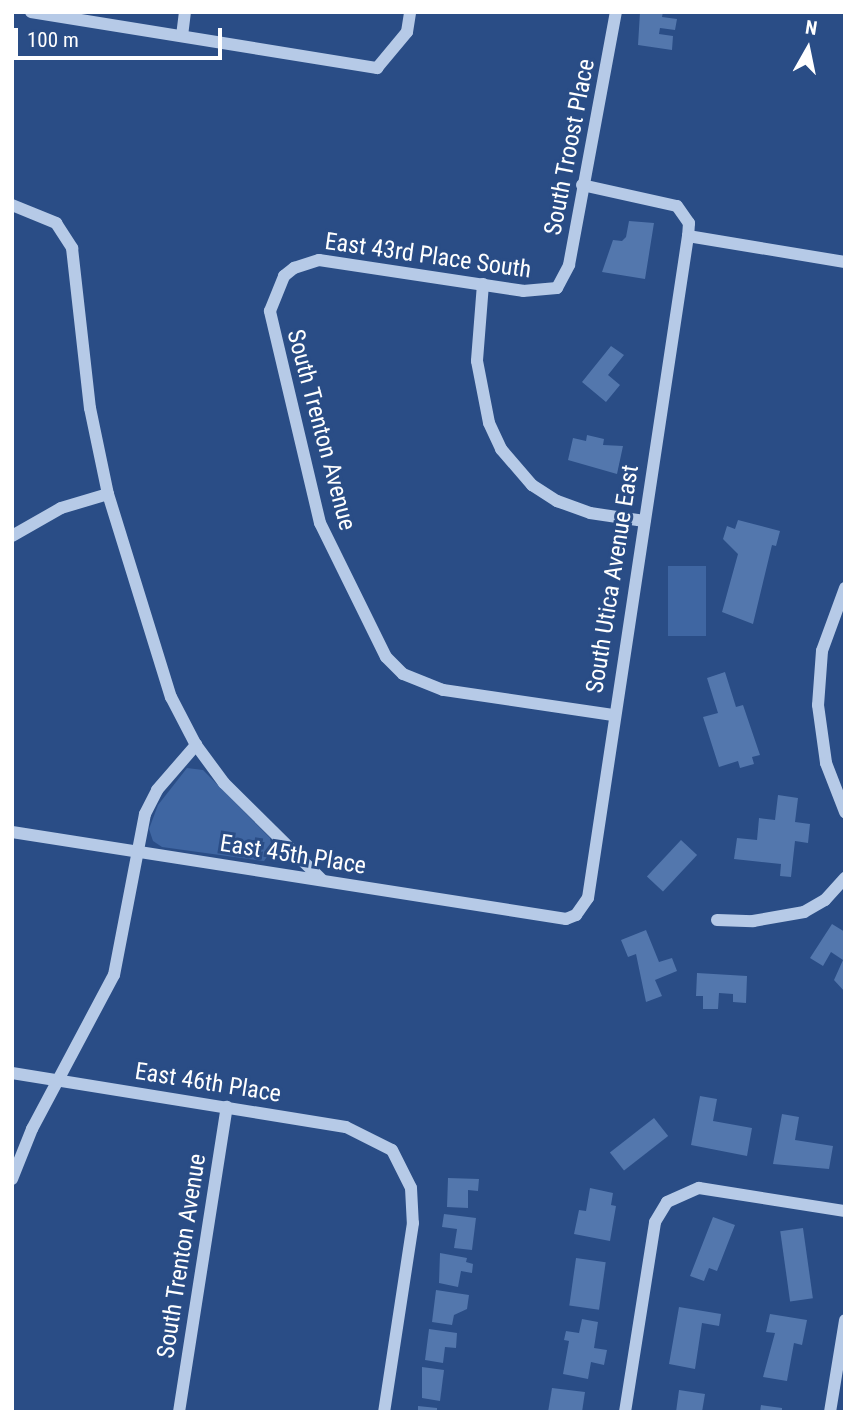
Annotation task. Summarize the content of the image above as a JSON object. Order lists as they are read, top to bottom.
{
  "streets": {
    "street": [
      "South Troost Place",
      "East 43rd Place South",
      "South Trenton Avenue",
      "South Utica Avenue East",
      "East 45th Place",
      "East 46th Place"
    ]
  },
  "crossings": [
    ["South Troost Place", "East 43rd Place South"],
    ["East 43rd Place South", "South Trenton Avenue"],
    ["South Trenton Avenue", "South Utica Avenue East"],
    ["South Trenton Avenue", "East 46th Place"],
    ["South Utica Avenue East", "East 45th Place"]
  ],
  "scale_bar": "100 m",
  "north": "top"
}
